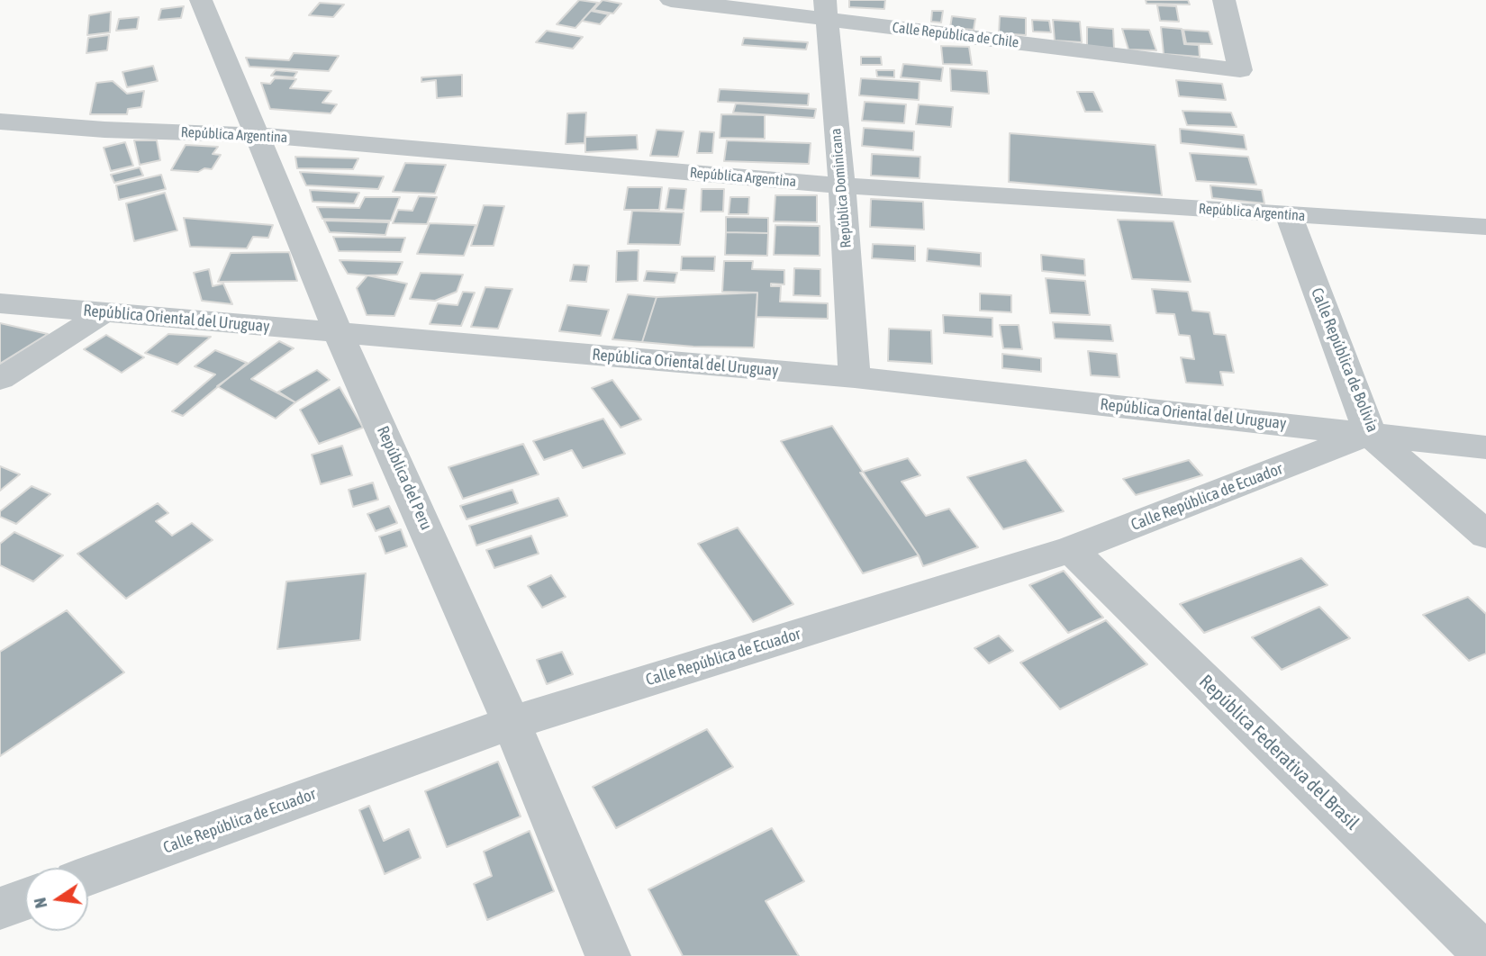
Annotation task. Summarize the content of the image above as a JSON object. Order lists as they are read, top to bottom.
{
  "streets": {
    "street": [
      "Calle República de Chile",
      "República Argentina",
      "República Dominicana",
      "República Oriental del Uruguay",
      "Calle República de Bolivia",
      "República del Peru",
      "Calle República de Ecuador",
      "República Federativa del Brasil"
    ]
  },
  "crossings": [
    ["Calle República de Chile", "República Dominicana"],
    ["República Argentina", "República Dominicana"],
    ["República Argentina", "Calle República de Bolivia"],
    ["República Argentina", "República del Peru"],
    ["República Dominicana", "República Oriental del Uruguay"],
    ["República Oriental del Uruguay", "Calle República de Bolivia"],
    ["República Oriental del Uruguay", "República del Peru"],
    ["República Oriental del Uruguay", "Calle República de Ecuador"],
    ["Calle República de Bolivia", "Calle República de Ecuador"],
    ["República del Peru", "Calle República de Ecuador"],
    ["Calle República de Ecuador", "República Federativa del Brasil"]
  ],
  "north": "left"
}
